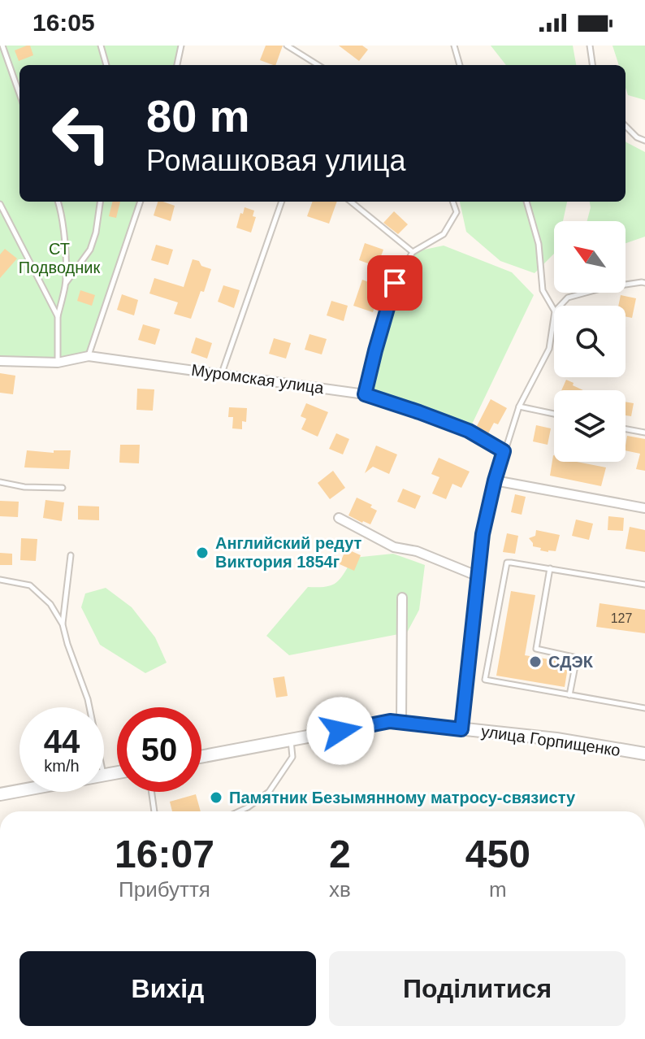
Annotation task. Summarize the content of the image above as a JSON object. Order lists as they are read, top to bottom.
{
  "streets": {
    "main road": ["улица Горпищенко"],
    "street": ["Муромская улица"]
  },
  "parks": ["СТ Подводник"],
  "places": ["Английский редут Виктория 1854г", "СДЭК", "Памятник Безымянному матросу-связисту"],
  "house_numbers": ["127"],
  "north": "top left",
  "page": {
    "status": "16:05",
    "turn": ["80 m", "Ромашковая улица"],
    "speed": "44 km/h",
    "limit": "50",
    "eta": [
      "16:07",
      "Прибуття",
      "2",
      "хв",
      "450",
      "m"
    ],
    "buttons": ["Вихід", "Поділитися"]
  }
}
